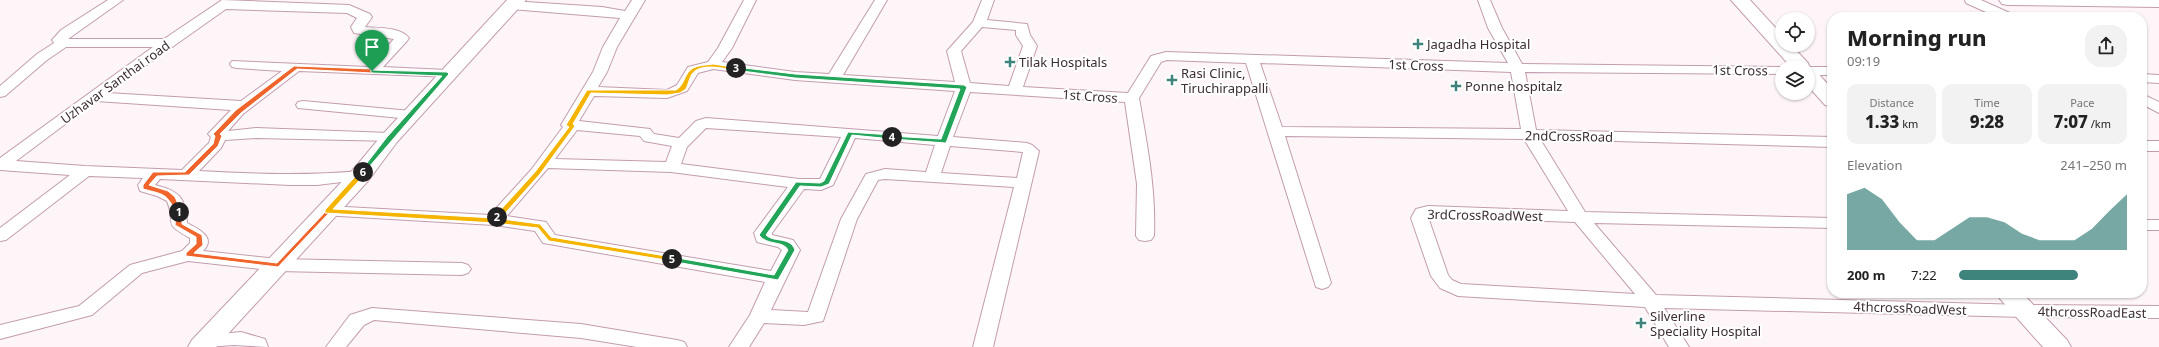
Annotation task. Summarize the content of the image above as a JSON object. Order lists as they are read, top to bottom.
{
  "streets": {
    "street": [
      "1st Cross",
      "Uzhavar Santhai road",
      "2ndCrossRoad",
      "3rdCrossRoadWest",
      "4thcrossRoadWest",
      "4thcrossRoadEast"
    ]
  },
  "crossings": [
    ["3rdCrossRoadWest", "4thcrossRoadWest"],
    ["4thcrossRoadWest", "4thcrossRoadEast"]
  ],
  "places": {
    "health": [
      "Jagadha Hospital",
      "Tilak Hospitals",
      "Rasi Clinic, Tiruchirappalli",
      "Ponne hospitalz",
      "Silverline Speciality Hospital"
    ]
  },
  "page": {
    "heading": ["Morning run", "09:19"],
    "pins": [
      "3",
      "4",
      "6",
      "1",
      "2",
      "5"
    ],
    "stats": [
      ["Distance", "1.33 km"],
      ["Time", "9:28"],
      ["Pace", "7:07 /km"]
    ],
    "chart": ["Elevation", "241–250 m"],
    "list": [
      {
        "name": "200 m",
        "note": "7:22"
      }
    ]
  }
}
